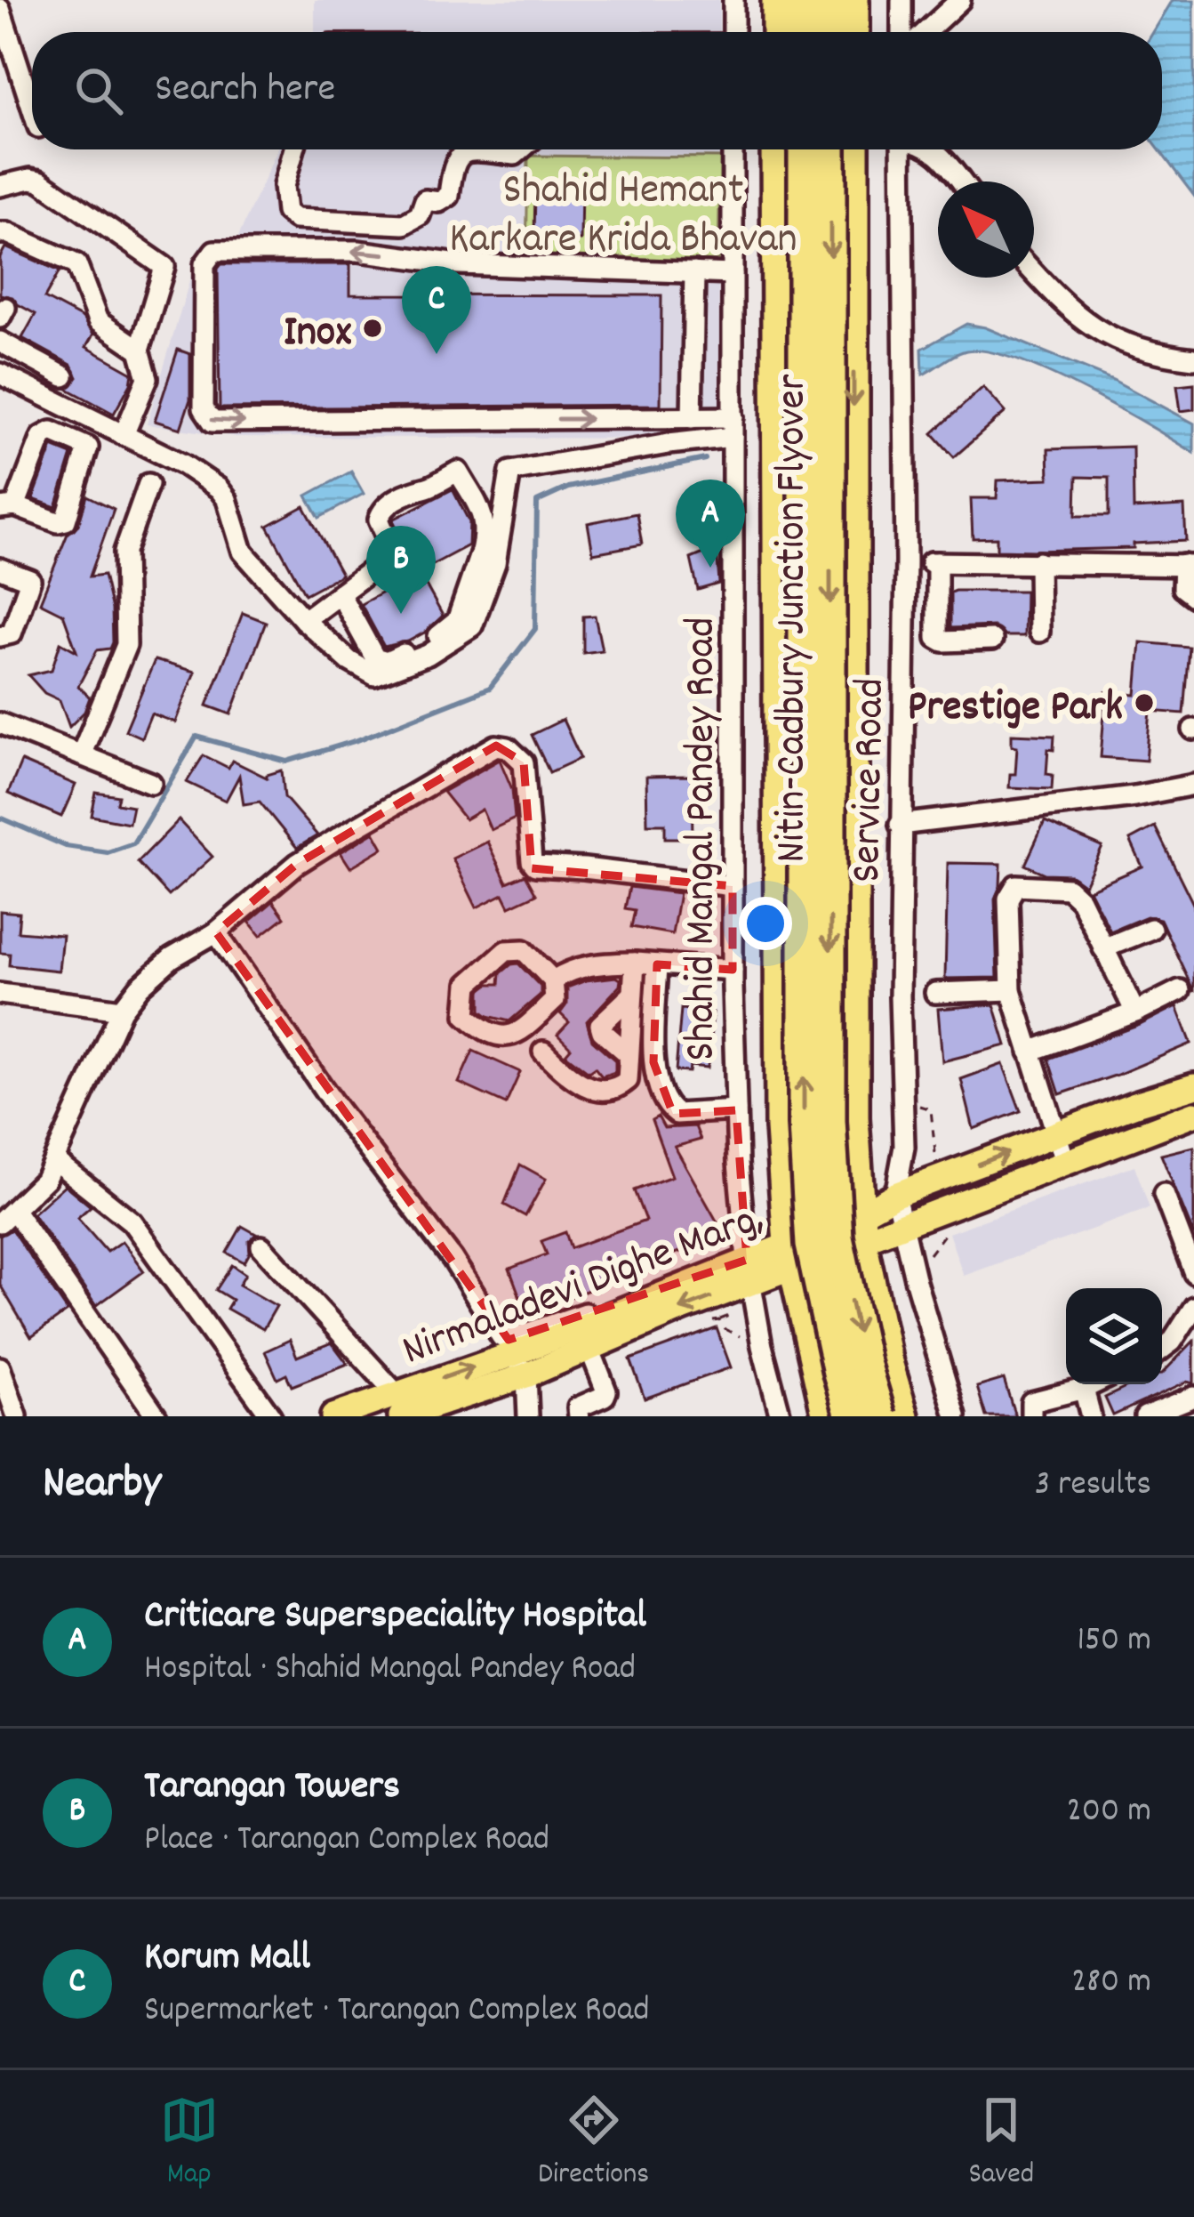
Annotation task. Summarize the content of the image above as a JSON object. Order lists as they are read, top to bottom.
{
  "streets": {
    "highway": ["Nitin-Cadbury Junction Flyover"],
    "main road": ["Nirmaladevi Dighe Marg,"],
    "street": ["Service Road", "Shahid Mangal Pandey Road"]
  },
  "crossings": [
    ["Shahid Mangal Pandey Road", "Nirmaladevi Dighe Marg,"]
  ],
  "parks": ["Shahid Hemant Karkare Krida Bhavan"],
  "places": ["Inox", "Prestige Park"],
  "north": "top left",
  "page": {
    "search": "Search here",
    "pins": ["C", "A", "B"],
    "heading": ["Nearby", "3 results"],
    "list": [
      {
        "mark": "A",
        "name": "Criticare Superspeciality Hospital",
        "note": "Hospital · Shahid Mangal Pandey Road",
        "value": "150 m"
      },
      {
        "mark": "B",
        "name": "Tarangan Towers",
        "note": "Place · Tarangan Complex Road",
        "value": "200 m"
      },
      {
        "mark": "C",
        "name": "Korum Mall",
        "note": "Supermarket · Tarangan Complex Road",
        "value": "280 m"
      }
    ],
    "nav": ["Map", "Directions", "Saved"]
  }
}
